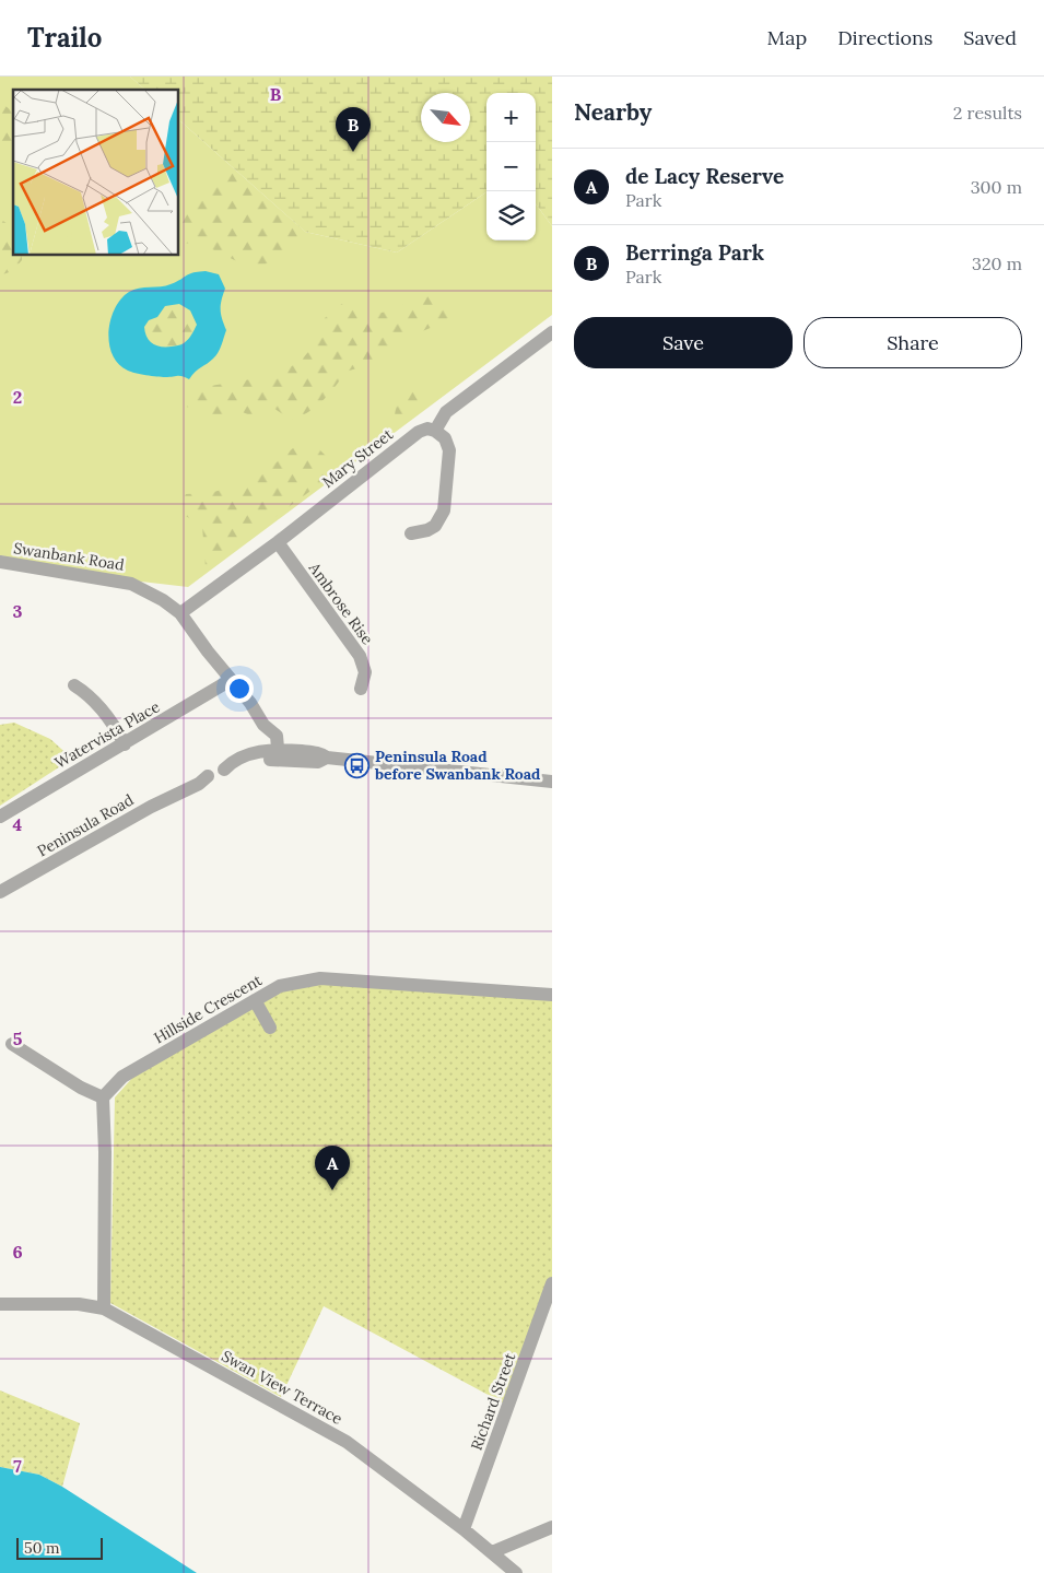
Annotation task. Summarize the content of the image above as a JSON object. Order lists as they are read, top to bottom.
{
  "streets": {
    "street": [
      "Mary Street",
      "Swanbank Road",
      "Ambrose Rise",
      "Watervista Place",
      "Peninsula Road",
      "Hillside Crescent",
      "Swan View Terrace",
      "Richard Street"
    ]
  },
  "crossings": [
    ["Mary Street", "Swanbank Road"],
    ["Mary Street", "Ambrose Rise"],
    ["Swanbank Road", "Watervista Place"],
    ["Swanbank Road", "Peninsula Road"],
    ["Swan View Terrace", "Richard Street"]
  ],
  "places": {
    "bus stop": ["Peninsula Road before Swanbank Road"]
  },
  "scale_bar": "50 m",
  "north": "bottom right",
  "page": {
    "header": "Trailo",
    "nav": ["Map", "Directions", "Saved"],
    "heading": ["Nearby", "2 results"],
    "map_buttons": ["+", "−"],
    "pins": ["B", "A"],
    "list": [
      {
        "mark": "A",
        "name": "de Lacy Reserve",
        "note": "Park",
        "value": "300 m"
      },
      {
        "mark": "B",
        "name": "Berringa Park",
        "note": "Park",
        "value": "320 m"
      }
    ],
    "buttons": ["Save", "Share"],
    "scale": "50 m"
  },
  "grid": {
    "columns": ["B"],
    "rows": [
      "2",
      "3",
      "4",
      "5",
      "6",
      "7"
    ]
  }
}
